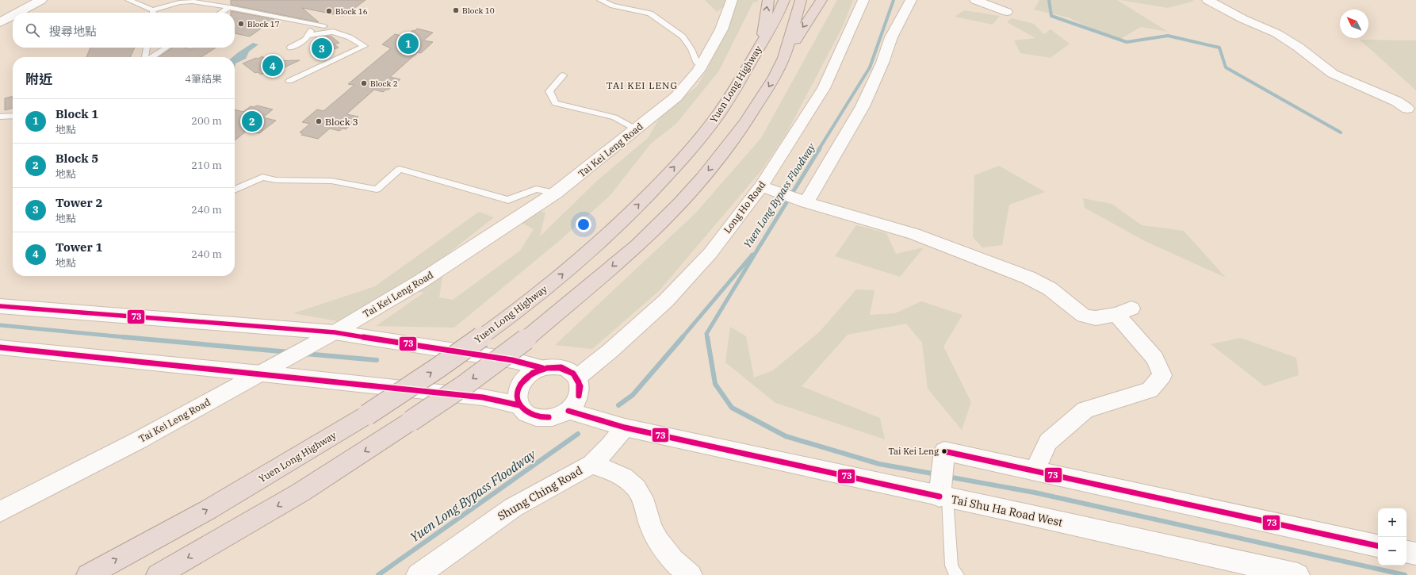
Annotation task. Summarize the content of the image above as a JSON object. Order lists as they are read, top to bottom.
{
  "streets": {
    "highway": ["Yuen Long Highway"],
    "street": [
      "Tai Kei Leng Road",
      "Long Ho Road",
      "Shung Ching Road",
      "Tai Shu Ha Road West"
    ]
  },
  "crossings": [
    ["Long Ho Road", "Tai Shu Ha Road West"],
    ["Shung Ching Road", "Tai Shu Ha Road West"]
  ],
  "districts": ["TAI KEI LENG"],
  "water": ["Yuen Long Bypass Floodway"],
  "places": [
    "Block 10",
    "Block 16",
    "Block 17",
    "Block 2",
    "Block 3",
    "Tai Kei Leng"
  ],
  "lines": ["transit line 73"],
  "north": "top left",
  "page": {
    "search": "搜尋地點",
    "pins": [
      "1",
      "3",
      "4",
      "2"
    ],
    "heading": ["附近", "4筆結果"],
    "list": [
      {
        "mark": "1",
        "name": "Block 1",
        "note": "地點",
        "value": "200 m"
      },
      {
        "mark": "2",
        "name": "Block 5",
        "note": "地點",
        "value": "210 m"
      },
      {
        "mark": "3",
        "name": "Tower 2",
        "note": "地點",
        "value": "240 m"
      },
      {
        "mark": "4",
        "name": "Tower 1",
        "note": "地點",
        "value": "240 m"
      }
    ],
    "map_buttons": ["+", "−"]
  }
}
